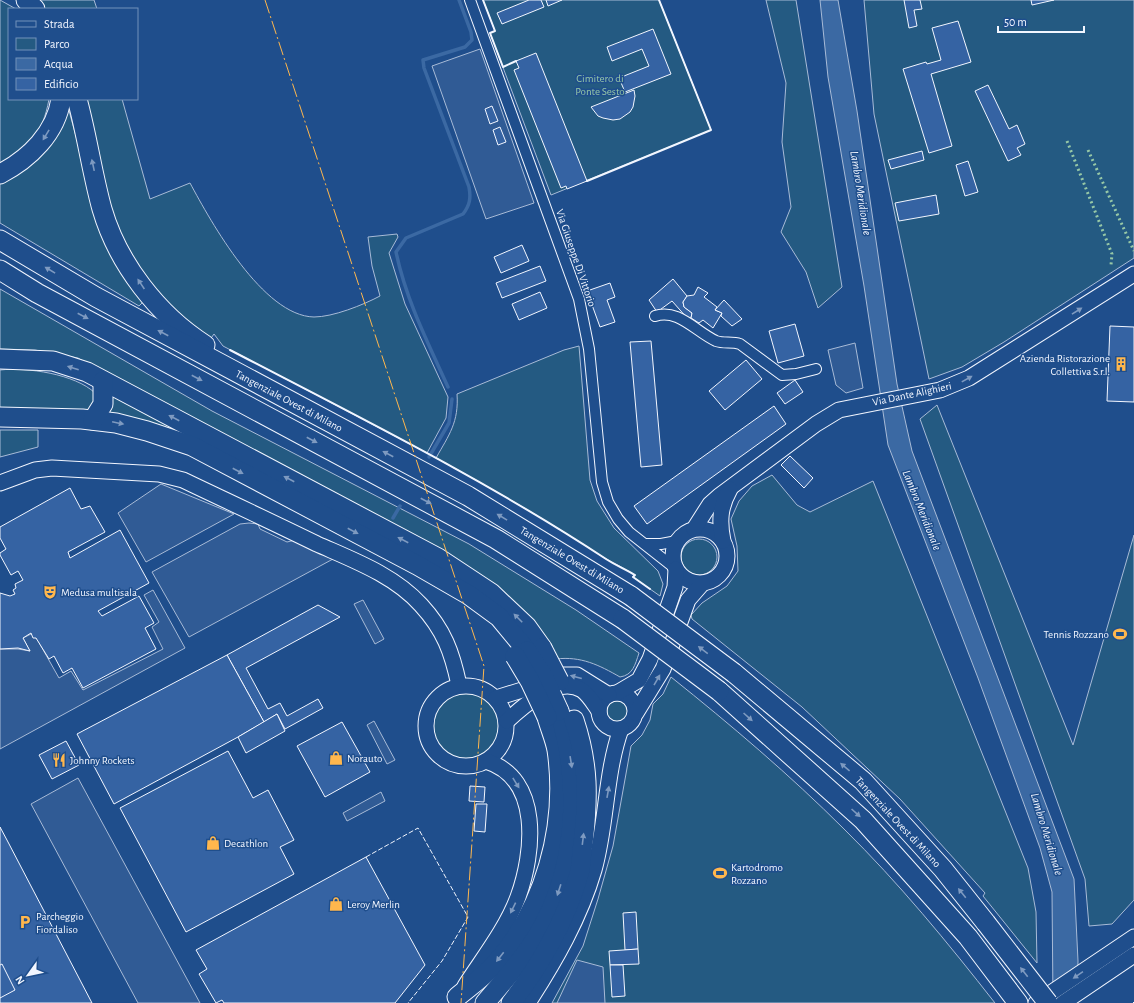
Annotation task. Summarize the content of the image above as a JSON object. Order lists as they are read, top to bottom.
{
  "streets": {
    "highway": ["Tangenziale Ovest di Milano"],
    "street": ["Via Giuseppe Di Vittorio", "Via Dante Alighieri"]
  },
  "crossings": [
    ["Via Giuseppe Di Vittorio", "Via Dante Alighieri"]
  ],
  "one_way": ["Via Dante Alighieri"],
  "water": ["Lambro Meridionale"],
  "parks": ["Cimitero di Ponte Sesto"],
  "places": {
    "building": ["Azienda Ristorazione Collettiva S.r.l."],
    "theatre": ["Medusa multisala"],
    "sports": ["Tennis Rozzano", "Kartodromo Rozzano"],
    "shop": ["Norauto", "Decathlon", "Leroy Merlin"],
    "restaurant": ["Johnny Rockets"],
    "parking": ["Parcheggio Fiordaliso"]
  },
  "legend": [
    "Strada",
    "Parco",
    "Acqua",
    "Edificio"
  ],
  "scale_bar": "50 m",
  "north": "bottom left"
}
